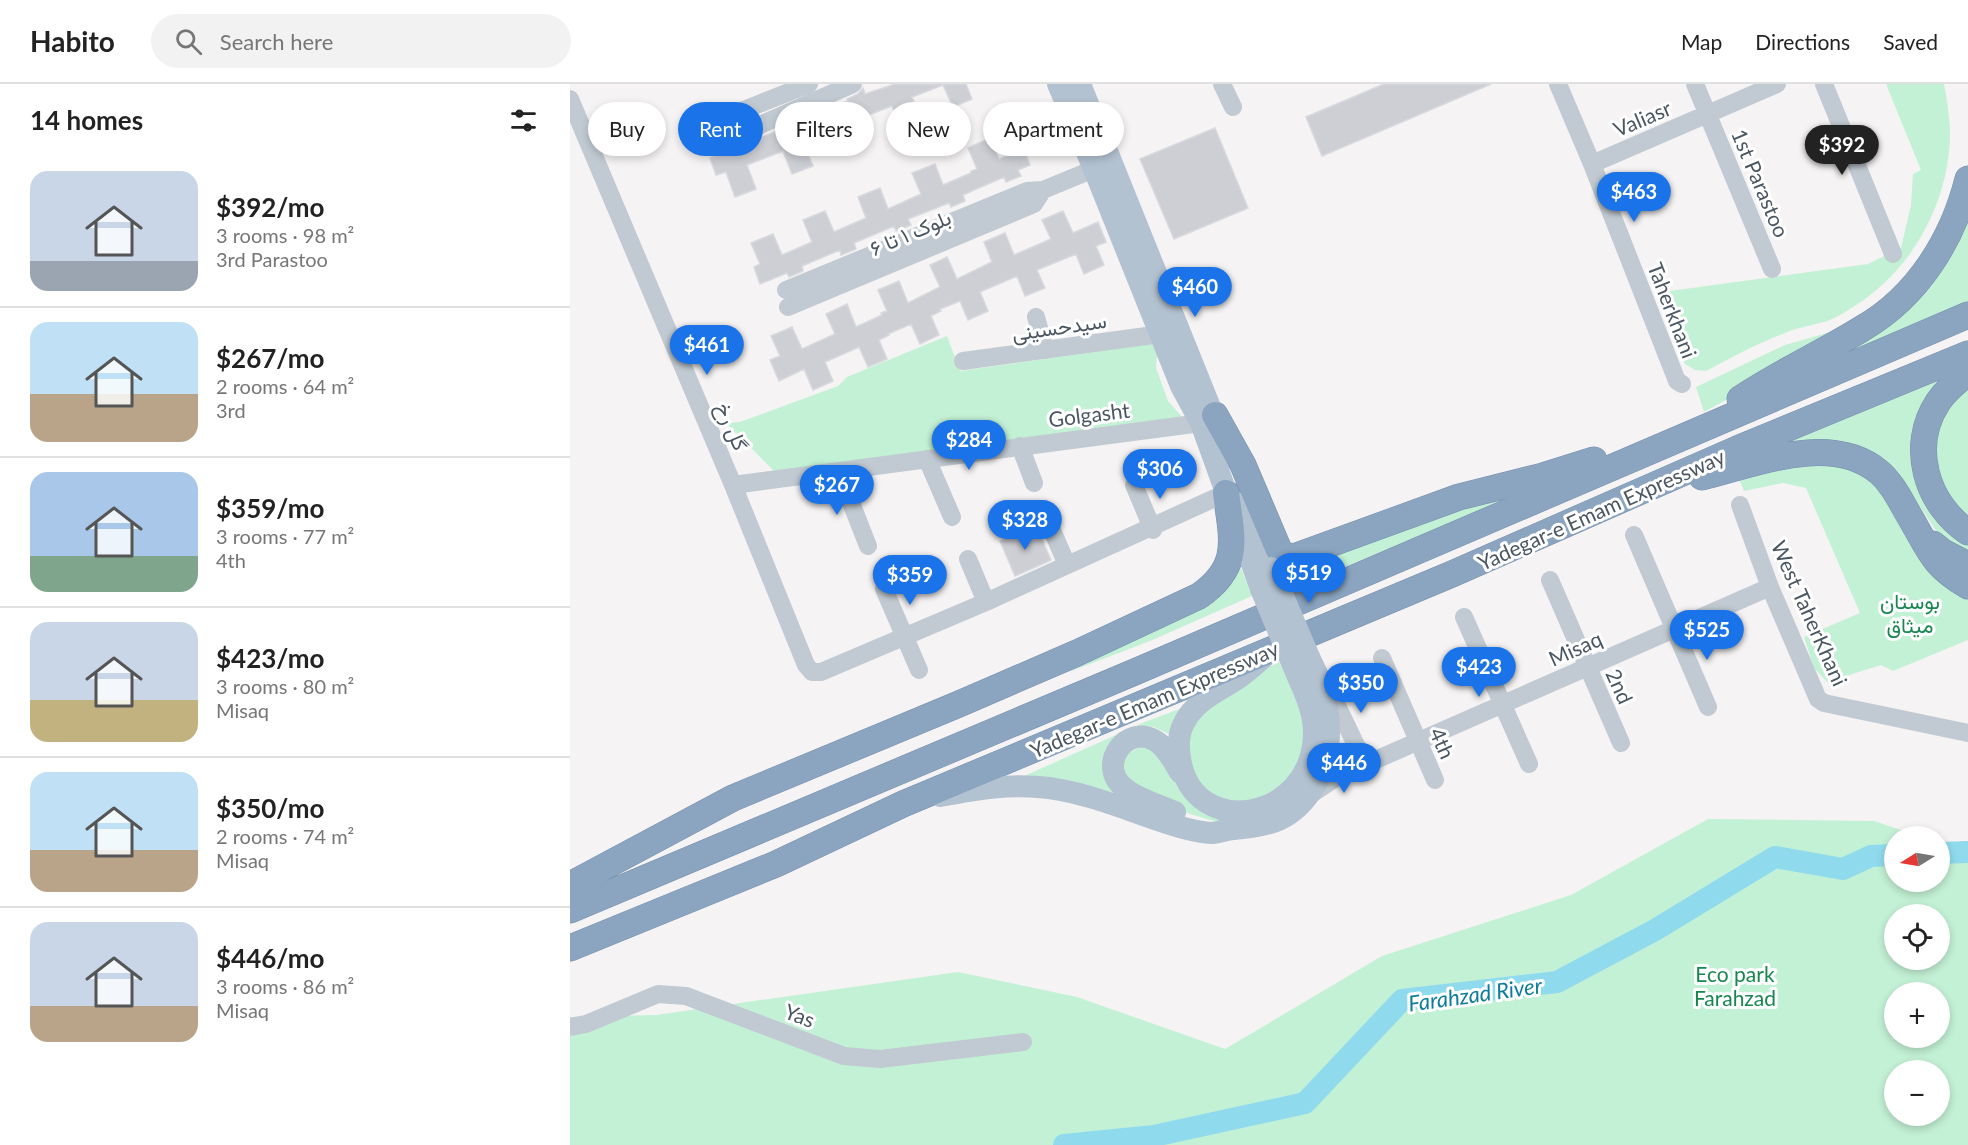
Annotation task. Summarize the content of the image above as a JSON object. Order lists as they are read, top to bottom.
{
  "streets": {
    "highway": ["Yadegar-e Emam Expressway"],
    "street": [
      "Valiasr",
      "1st Parastoo",
      "Taherkhani",
      "سیدحسینی",
      "Golgasht",
      "گل رخ",
      "West TaherKhani",
      "Misaq",
      "2nd",
      "4th",
      "Yas"
    ]
  },
  "crossings": [
    ["Valiasr", "1st Parastoo"],
    ["Valiasr", "Taherkhani"],
    ["Golgasht", "گل رخ"],
    ["West TaherKhani", "Misaq"],
    ["Misaq", "2nd"],
    ["Misaq", "4th"]
  ],
  "water": ["Farahzad River"],
  "parks": ["بوستان میثاق", "Eco park Farahzad"],
  "north": "left",
  "page": {
    "header": "Habito",
    "search": "Search here",
    "nav": ["Map", "Directions", "Saved"],
    "heading": "14 homes",
    "chip": [
      "Buy",
      "Rent",
      "Filters",
      "New",
      "Apartment"
    ],
    "price": [
      "$392",
      "$463",
      "$460",
      "$461",
      "$284",
      "$306",
      "$267",
      "$328",
      "$519",
      "$359",
      "$525",
      "$423",
      "$350",
      "$446"
    ],
    "list": [
      {
        "name": "$392/mo",
        "note": "3 rooms · 98 m² · 3rd Parastoo"
      },
      {
        "name": "$267/mo",
        "note": "2 rooms · 64 m² · 3rd"
      },
      {
        "name": "$359/mo",
        "note": "3 rooms · 77 m² · 4th"
      },
      {
        "name": "$423/mo",
        "note": "3 rooms · 80 m² · Misaq"
      },
      {
        "name": "$350/mo",
        "note": "2 rooms · 74 m² · Misaq"
      },
      {
        "name": "$446/mo",
        "note": "3 rooms · 86 m² · Misaq"
      }
    ],
    "map_buttons": ["+", "−"]
  }
}
